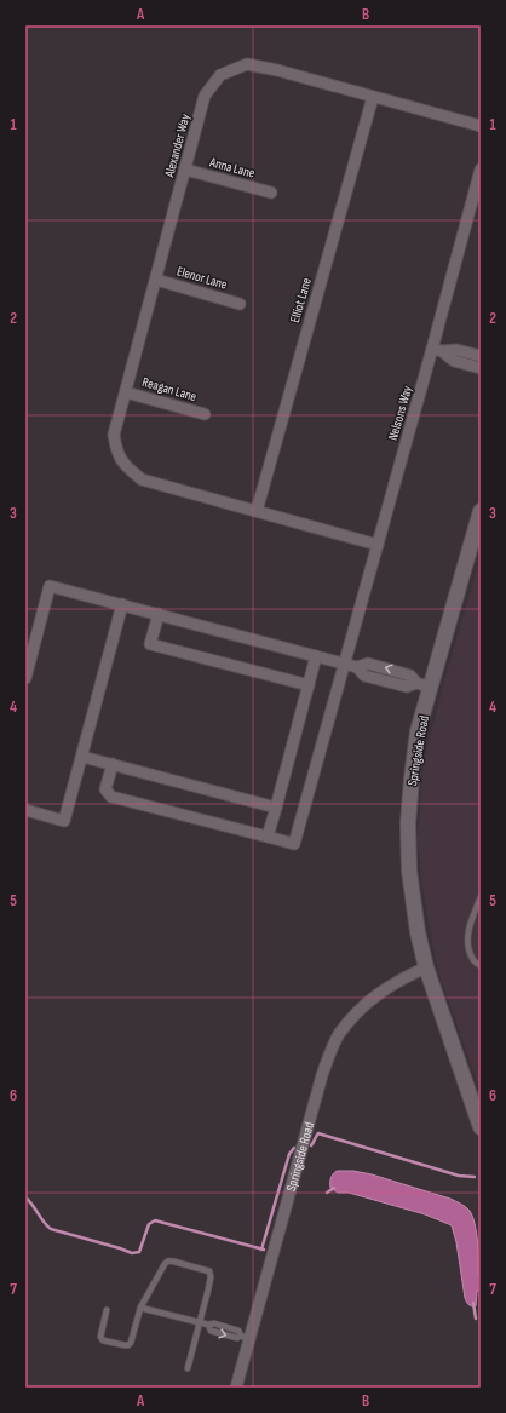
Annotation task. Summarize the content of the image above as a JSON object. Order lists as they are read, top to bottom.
{
  "streets": {
    "main road": ["Springside Road"],
    "street": [
      "Alexander Way",
      "Anna Lane",
      "Elenor Lane",
      "Elliot Lane",
      "Reagan Lane",
      "Nelsons Way"
    ]
  },
  "crossings": [
    ["Alexander Way", "Anna Lane"],
    ["Alexander Way", "Elenor Lane"],
    ["Alexander Way", "Elliot Lane"],
    ["Alexander Way", "Reagan Lane"]
  ],
  "grid": {
    "columns": ["A", "B"],
    "rows": [
      "1",
      "2",
      "3",
      "4",
      "5",
      "6",
      "7"
    ]
  }
}
